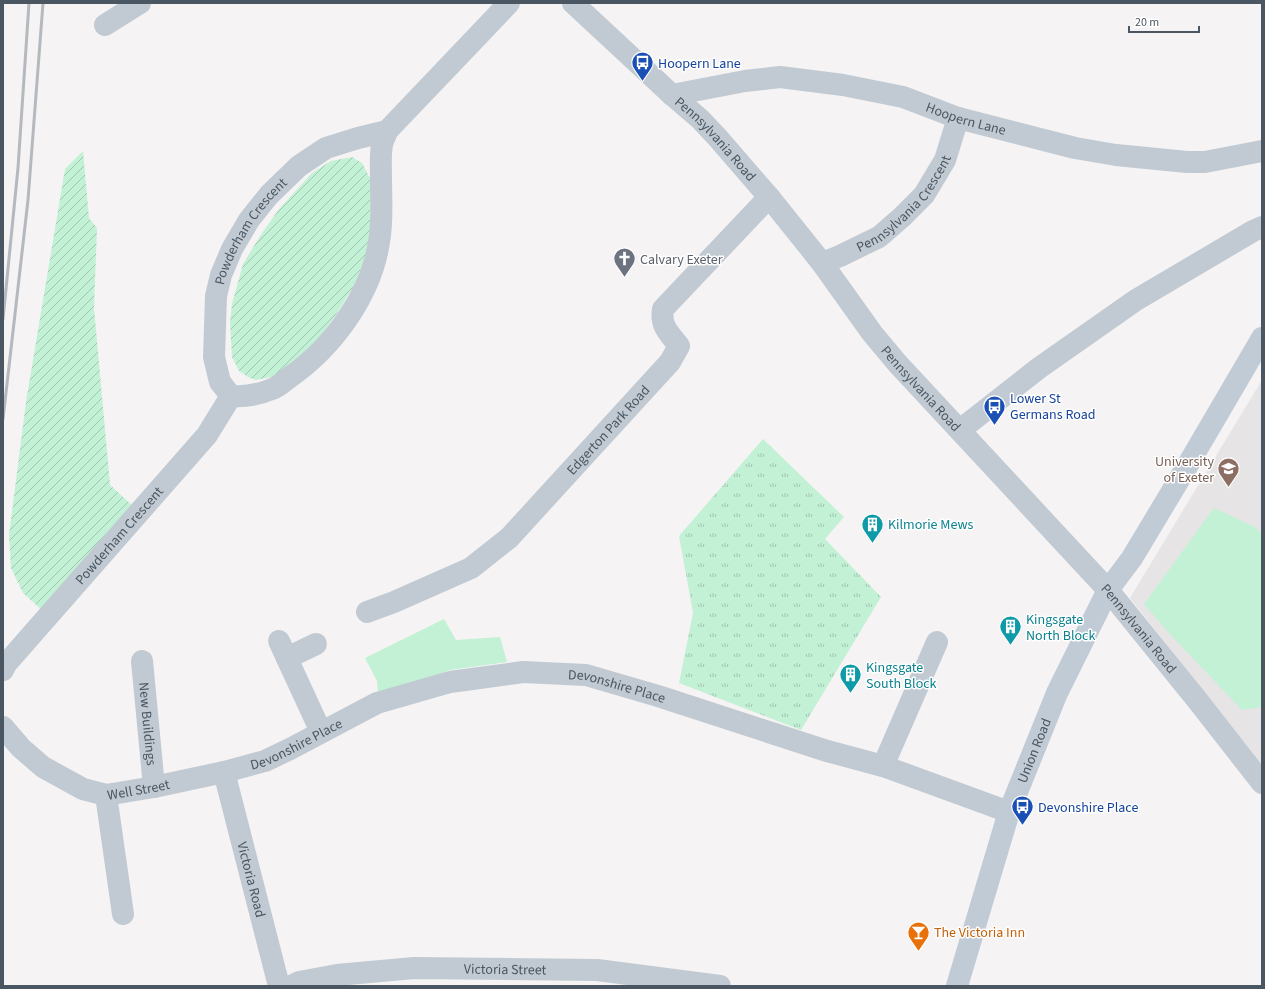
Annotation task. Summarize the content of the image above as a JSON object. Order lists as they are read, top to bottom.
{
  "streets": {
    "street": [
      "Hoopern Lane",
      "Pennsylvania Road",
      "Pennsylvania Crescent",
      "Powderham Crescent",
      "Edgerton Park Road",
      "Devonshire Place",
      "New Buildings",
      "Union Road",
      "Well Street",
      "Victoria Road",
      "Victoria Street"
    ]
  },
  "crossings": [
    ["Hoopern Lane", "Pennsylvania Road"],
    ["Hoopern Lane", "Pennsylvania Crescent"],
    ["Pennsylvania Road", "Pennsylvania Crescent"],
    ["Pennsylvania Road", "Edgerton Park Road"],
    ["Pennsylvania Road", "Union Road"],
    ["Devonshire Place", "Union Road"],
    ["Devonshire Place", "Well Street"],
    ["Devonshire Place", "Victoria Road"],
    ["New Buildings", "Well Street"],
    ["Well Street", "Victoria Road"]
  ],
  "places": {
    "bus stop": ["Hoopern Lane", "Lower St Germans Road", "Devonshire Place"],
    "church": ["Calvary Exeter"],
    "school or university": ["University of Exeter"],
    "building": ["Kilmorie Mews", "Kingsgate North Block", "Kingsgate South Block"],
    "bar": ["The Victoria Inn"]
  },
  "scale_bar": "20 m"
}
